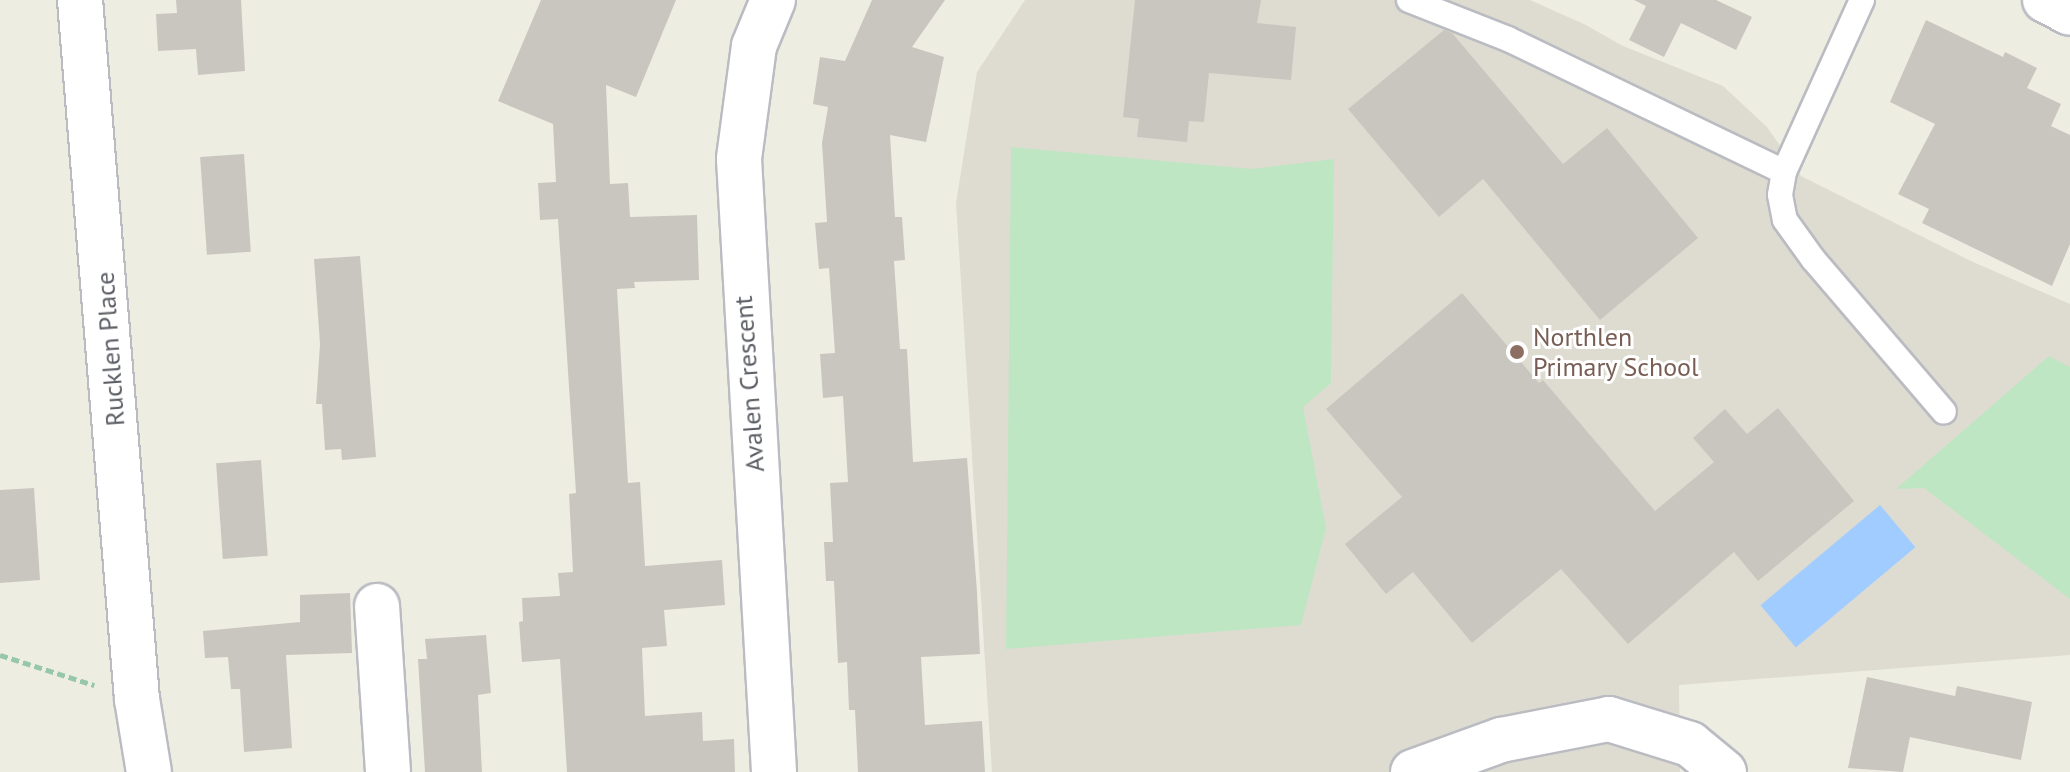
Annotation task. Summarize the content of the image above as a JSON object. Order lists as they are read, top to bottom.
{
  "streets": {
    "street": ["Rucklen Place", "Avalen Crescent"]
  },
  "places": ["Northlen Primary School"]
}
